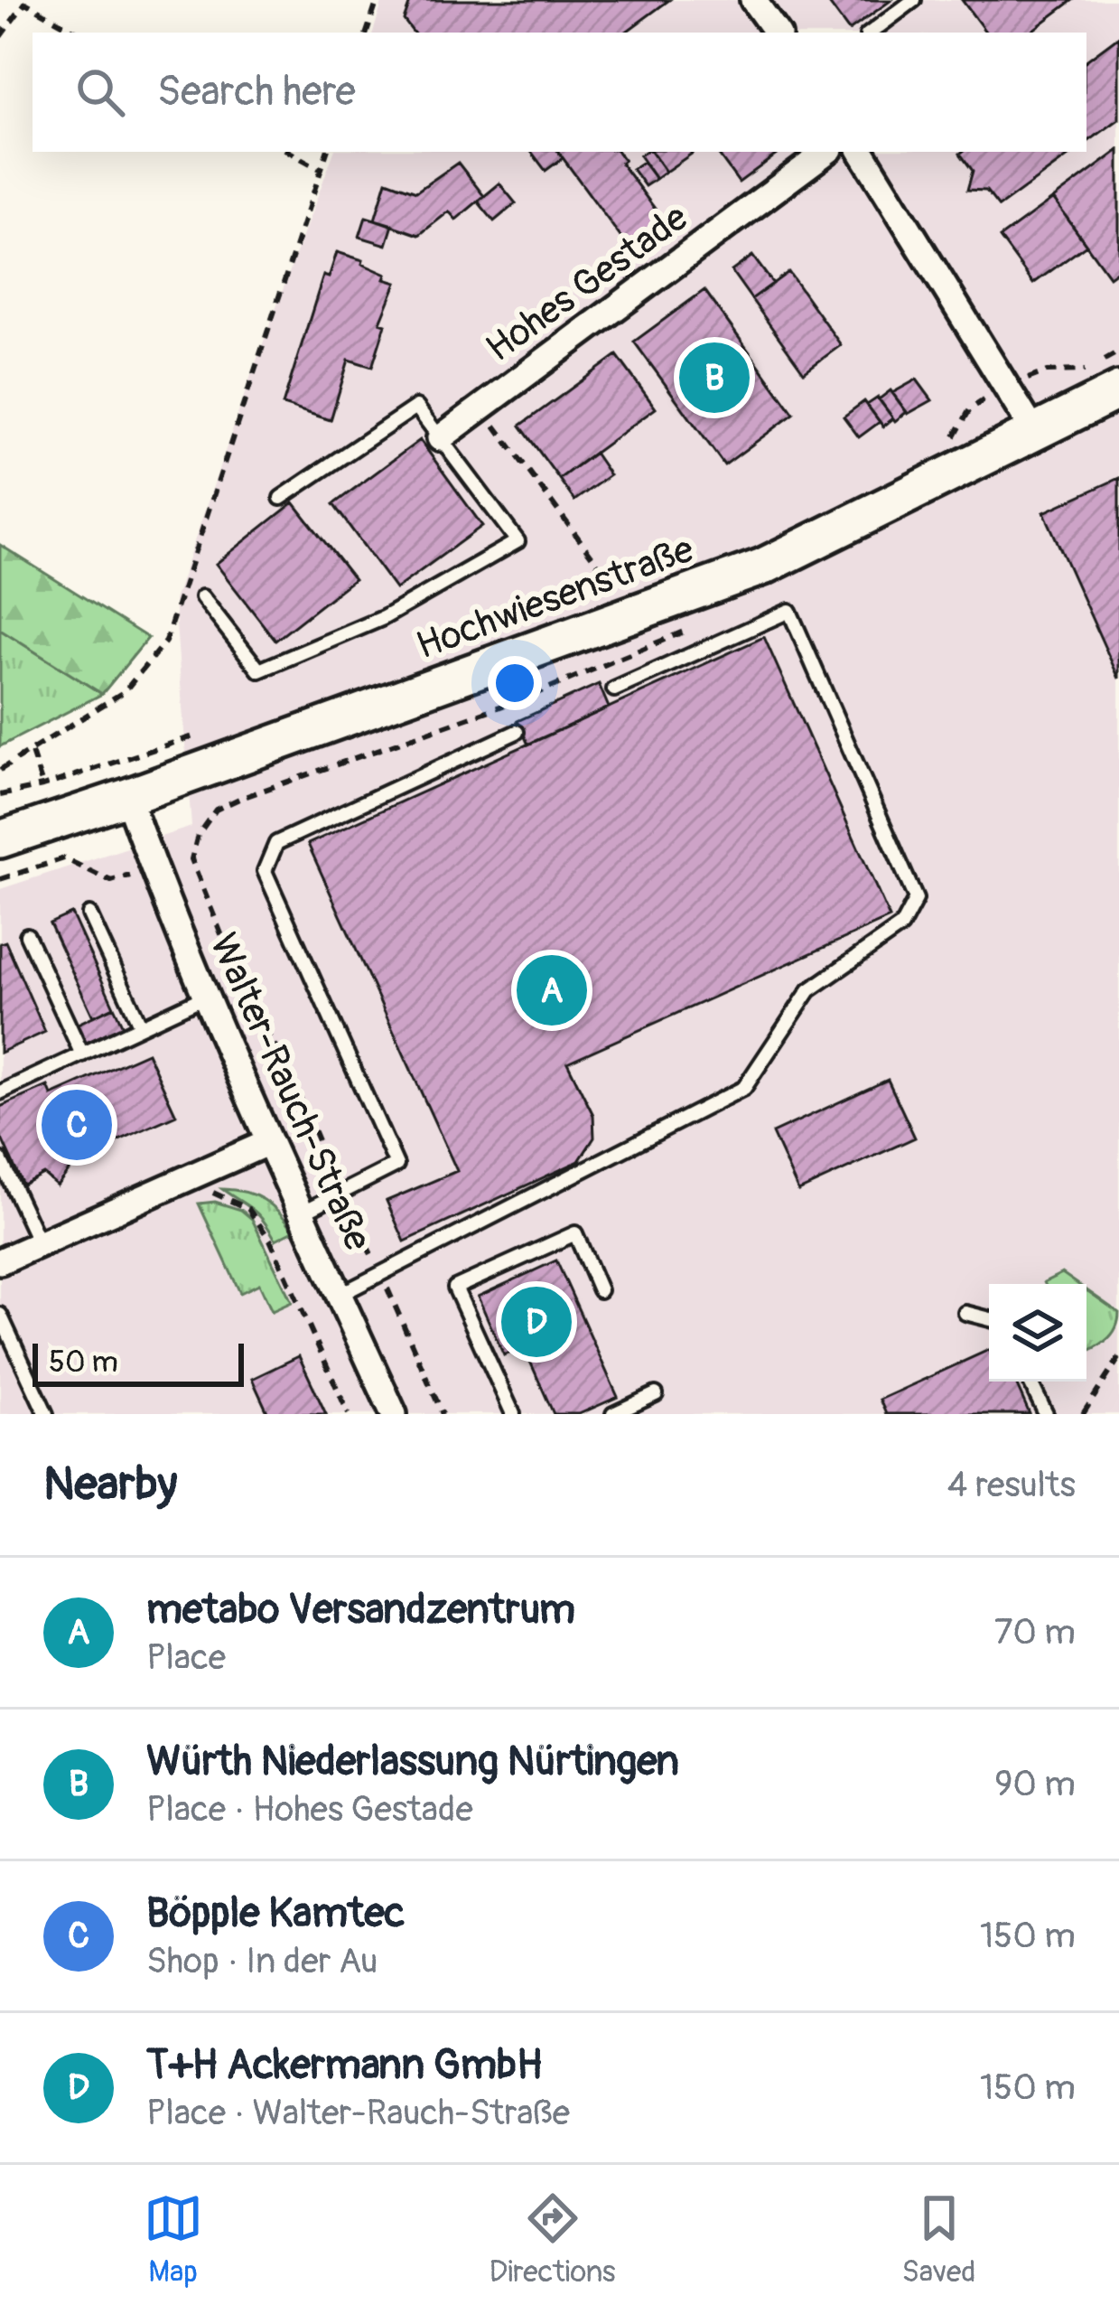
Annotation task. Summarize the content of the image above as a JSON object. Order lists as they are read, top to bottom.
{
  "streets": {
    "street": ["Hohes Gestade", "Hochwiesenstraße", "Walter-Rauch-Straße"]
  },
  "crossings": [
    ["Hochwiesenstraße", "Walter-Rauch-Straße"]
  ],
  "scale_bar": "50 m",
  "page": {
    "search": "Search here",
    "pins": [
      "B",
      "A",
      "C",
      "D"
    ],
    "scale": "50 m",
    "heading": ["Nearby", "4 results"],
    "list": [
      {
        "mark": "A",
        "name": "metabo Versandzentrum",
        "note": "Place",
        "value": "70 m"
      },
      {
        "mark": "B",
        "name": "Würth Niederlassung Nürtingen",
        "note": "Place · Hohes Gestade",
        "value": "90 m"
      },
      {
        "mark": "C",
        "name": "Böpple Kamtec",
        "note": "Shop · In der Au",
        "value": "150 m"
      },
      {
        "mark": "D",
        "name": "T+H Ackermann GmbH",
        "note": "Place · Walter-Rauch-Straße",
        "value": "150 m"
      }
    ],
    "nav": ["Map", "Directions", "Saved"]
  }
}
